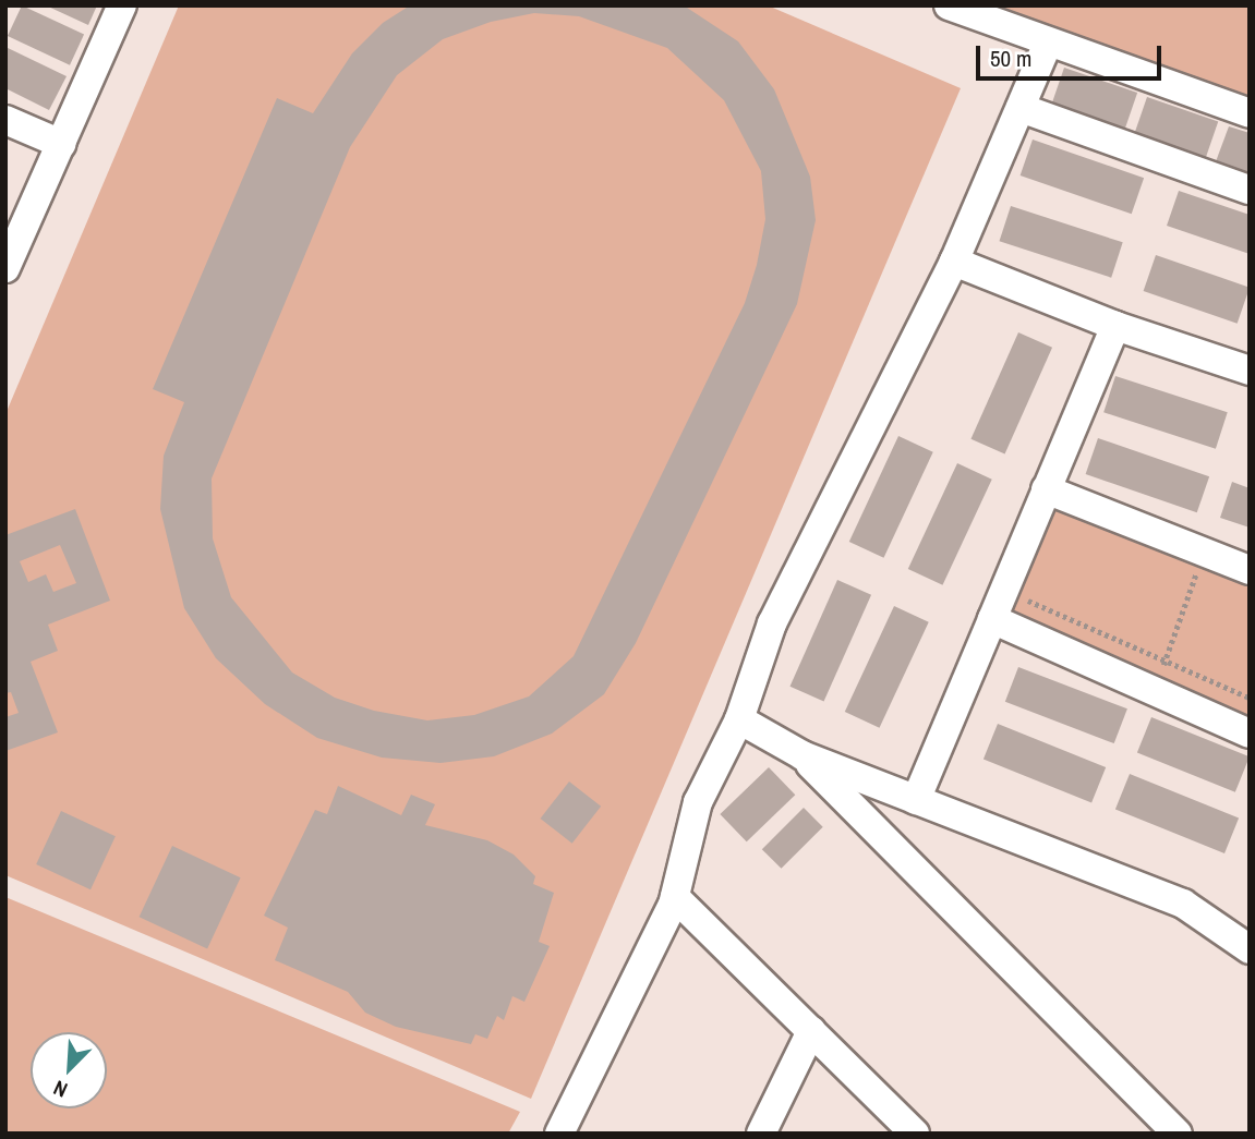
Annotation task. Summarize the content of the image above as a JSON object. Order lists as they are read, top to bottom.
{
  "scale_bar": "50 m",
  "north": "bottom left"
}
